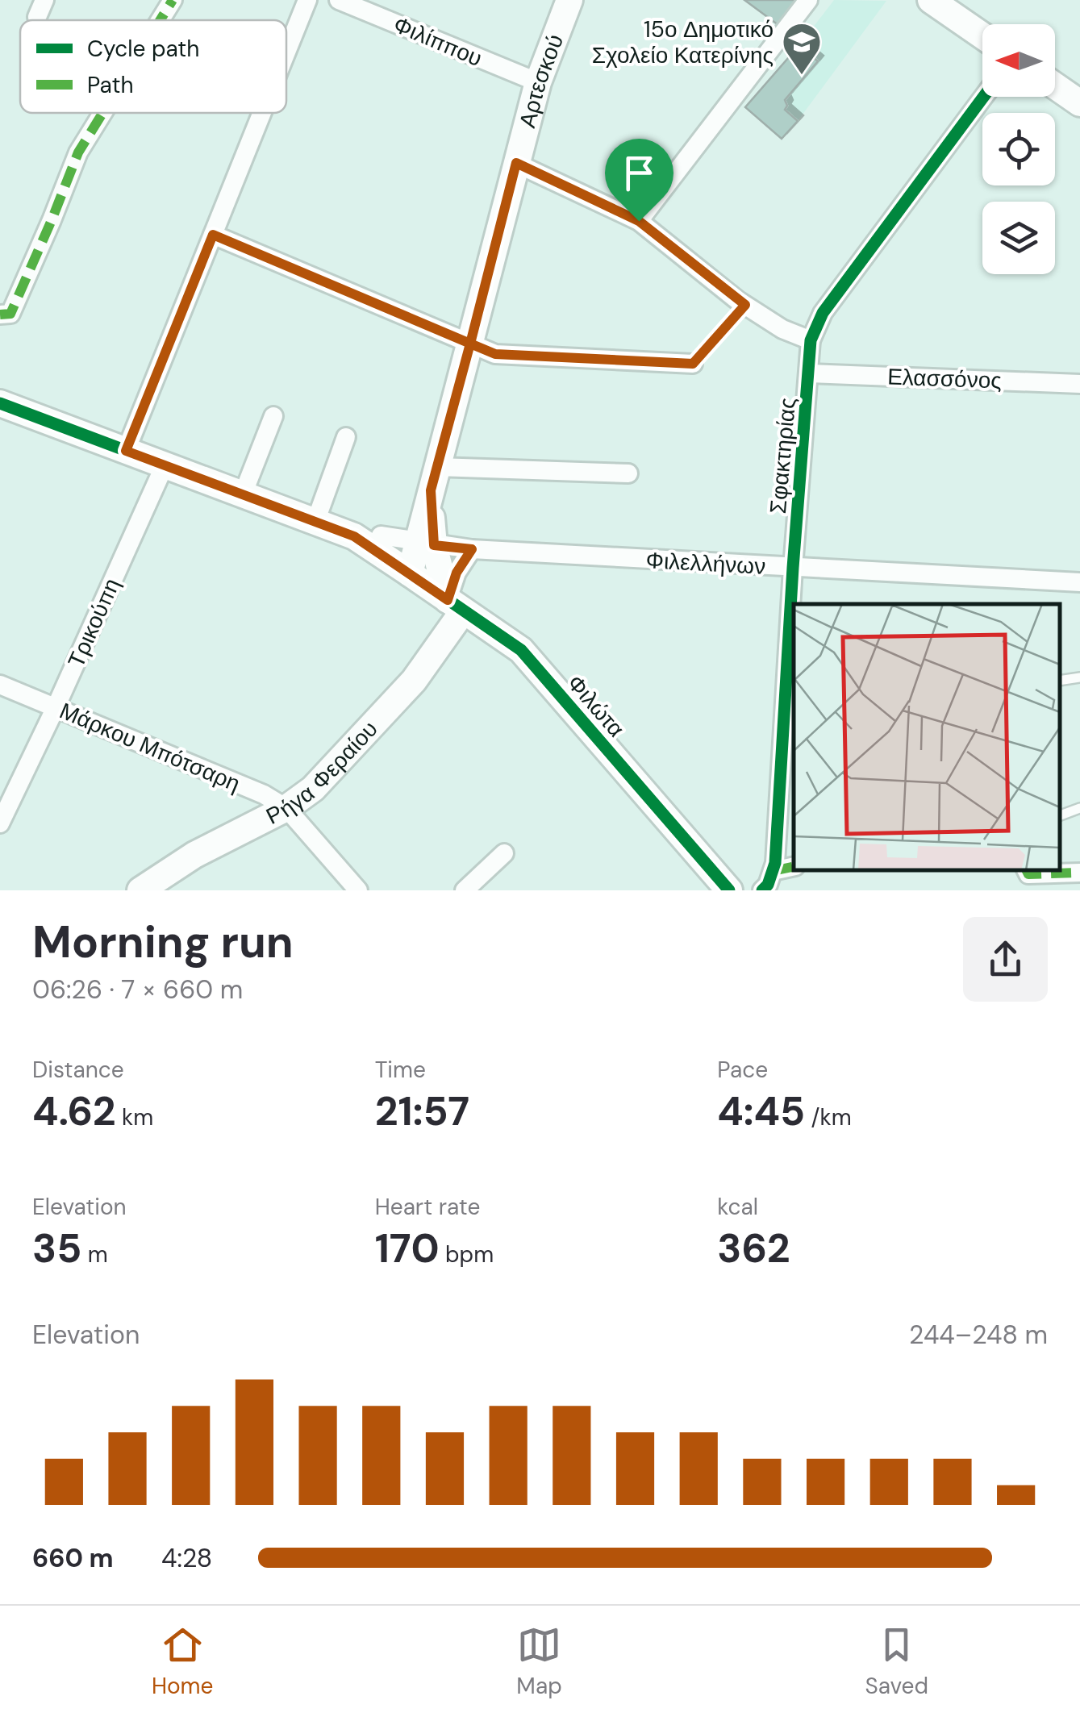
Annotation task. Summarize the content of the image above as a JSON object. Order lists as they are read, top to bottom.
{
  "streets": {
    "street": [
      "Φιλίππου",
      "Αρτεσκού",
      "Ελασσόνος",
      "Σφακτηρίας",
      "Φιλελλήνων",
      "Τρικούπη",
      "Φιλώτα",
      "Μάρκου Μπότσαρη",
      "Ρήγα Φεραίου"
    ]
  },
  "crossings": [
    ["Φιλίππου", "Αρτεσκού"],
    ["Αρτεσκού", "Φιλελλήνων"],
    ["Αρτεσκού", "Φιλώτα"],
    ["Αρτεσκού", "Ρήγα Φεραίου"],
    ["Ελασσόνος", "Σφακτηρίας"],
    ["Σφακτηρίας", "Φιλελλήνων"],
    ["Τρικούπη", "Μάρκου Μπότσαρη"],
    ["Φιλώτα", "Ρήγα Φεραίου"],
    ["Μάρκου Μπότσαρη", "Ρήγα Φεραίου"]
  ],
  "places": {
    "school or university": ["15ο Δημοτικό Σχολείο Κατερίνης"]
  },
  "legend": ["Cycle path", "Path"],
  "north": "left",
  "page": {
    "heading": ["Morning run", "06:26 · 7 × 660 m"],
    "stats": [
      ["Distance", "4.62 km"],
      ["Time", "21:57"],
      ["Pace", "4:45 /km"],
      ["Elevation", "35 m"],
      ["Heart rate", "170 bpm"],
      ["kcal", "362"]
    ],
    "chart": ["Elevation", "244–248 m"],
    "list": [
      {
        "name": "660 m",
        "note": "4:28"
      }
    ],
    "tabs": ["Home", "Map", "Saved"]
  }
}
